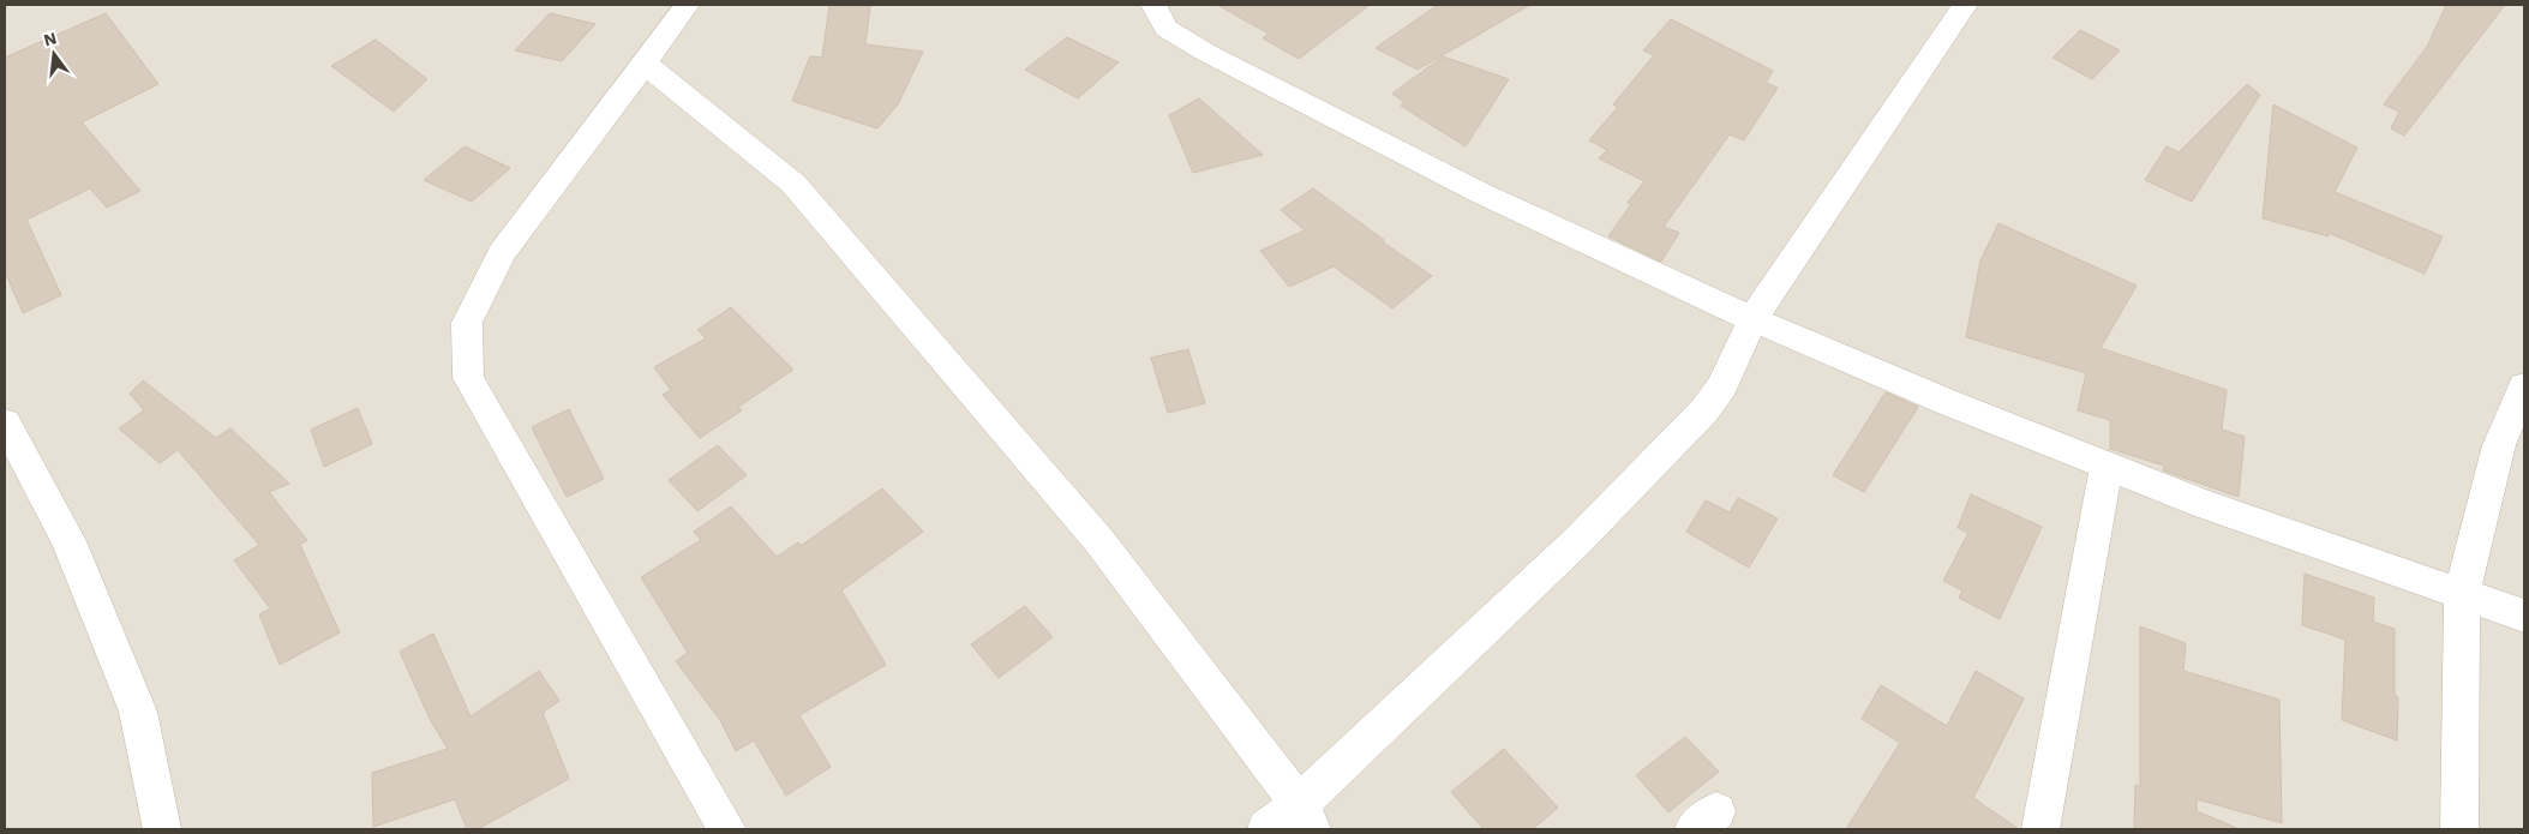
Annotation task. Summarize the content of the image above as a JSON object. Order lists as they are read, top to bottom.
{
  "north": "top"
}
